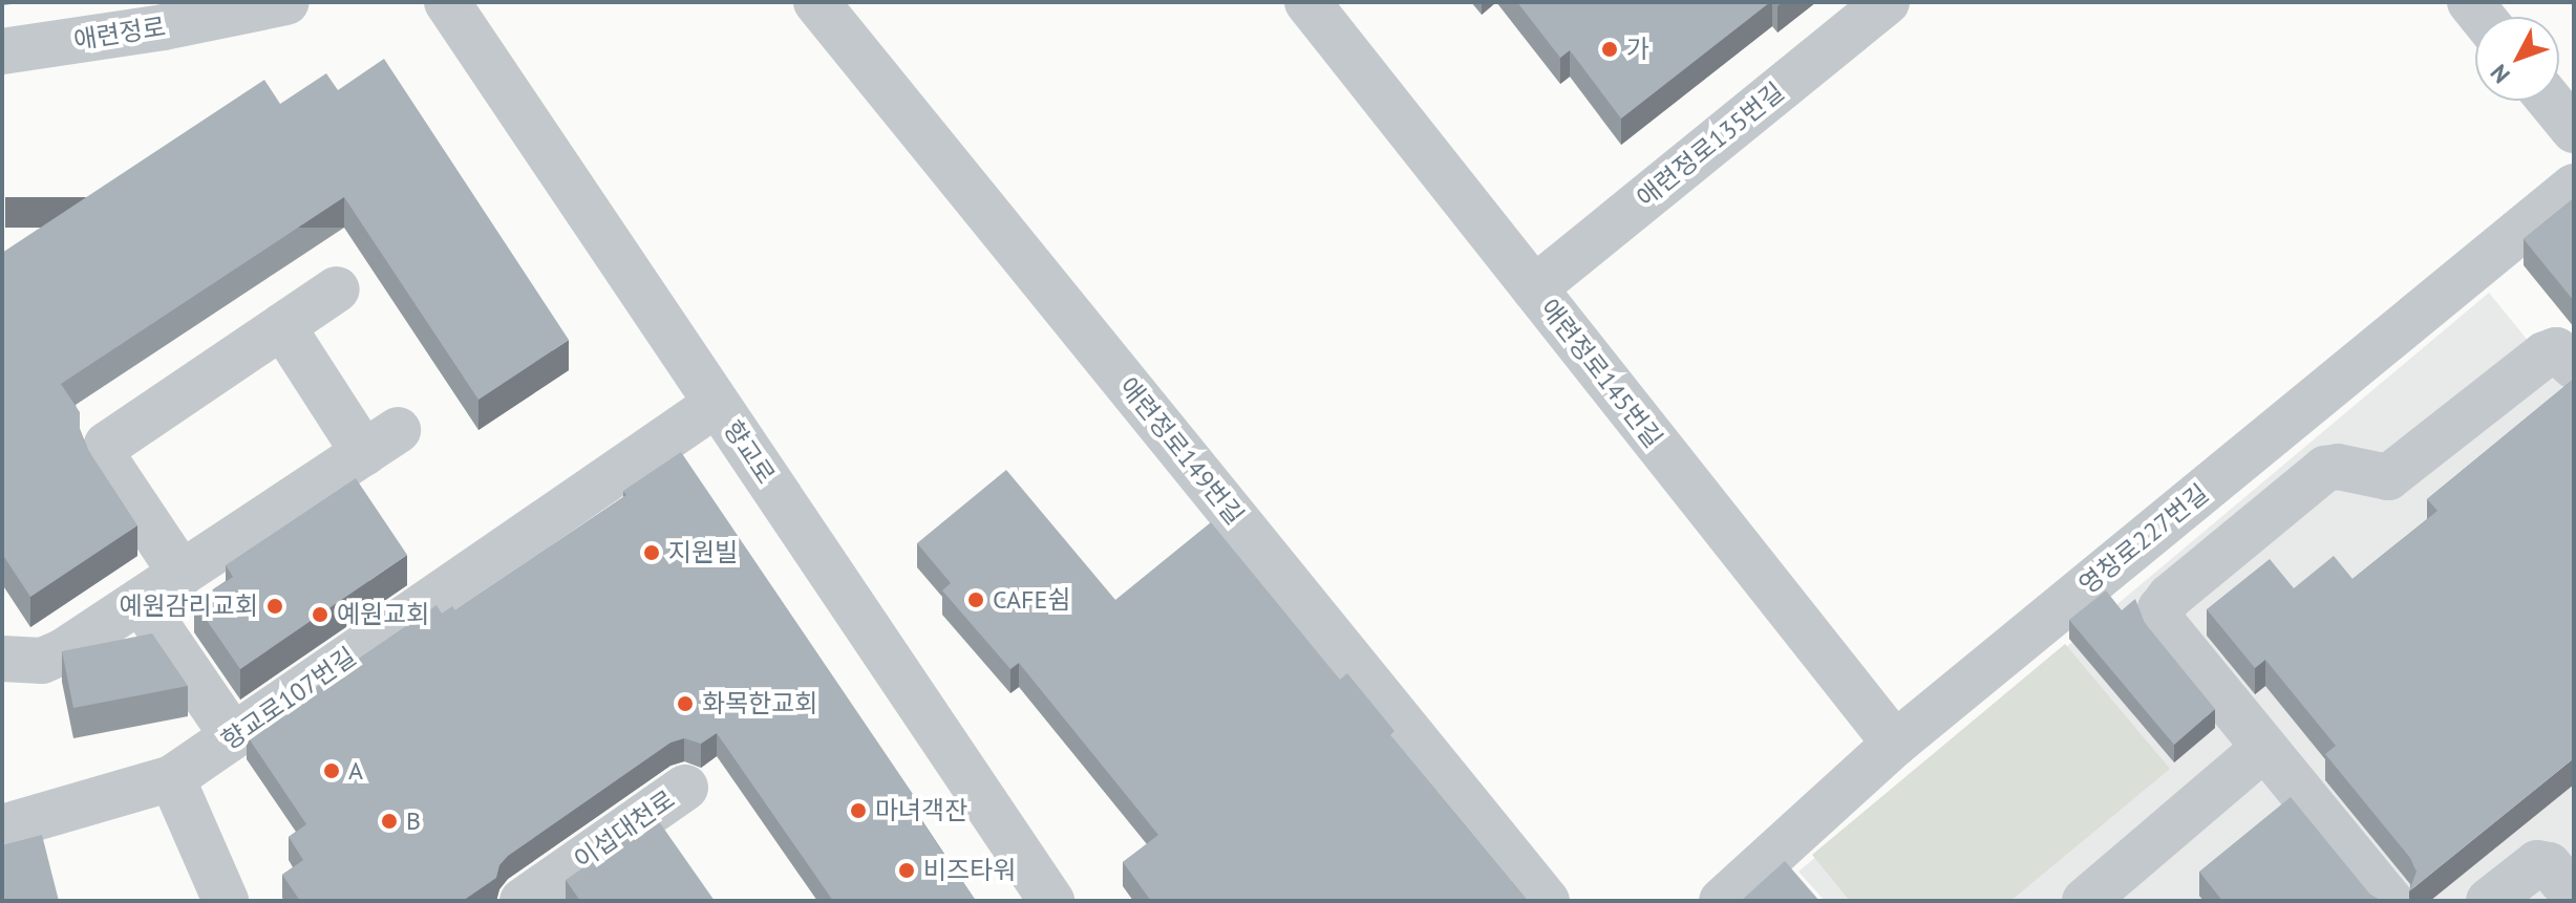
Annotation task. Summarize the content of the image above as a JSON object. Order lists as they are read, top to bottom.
{
  "streets": {
    "street": [
      "애련정로",
      "애련정로135번길",
      "애련정로145번길",
      "애련정로149번길",
      "향교로",
      "영창로227번길",
      "향교로107번길",
      "이섭대천로"
    ]
  },
  "crossings": [
    ["애련정로135번길", "애련정로145번길"],
    ["애련정로145번길", "영창로227번길"],
    ["향교로", "향교로107번길"]
  ],
  "places": [
    "가",
    "지원빌",
    "CAFE쉼",
    "예원감리교회",
    "예원교회",
    "화목한교회",
    "A",
    "마녀객잔",
    "B",
    "비즈타워"
  ],
  "north": "bottom left"
}
